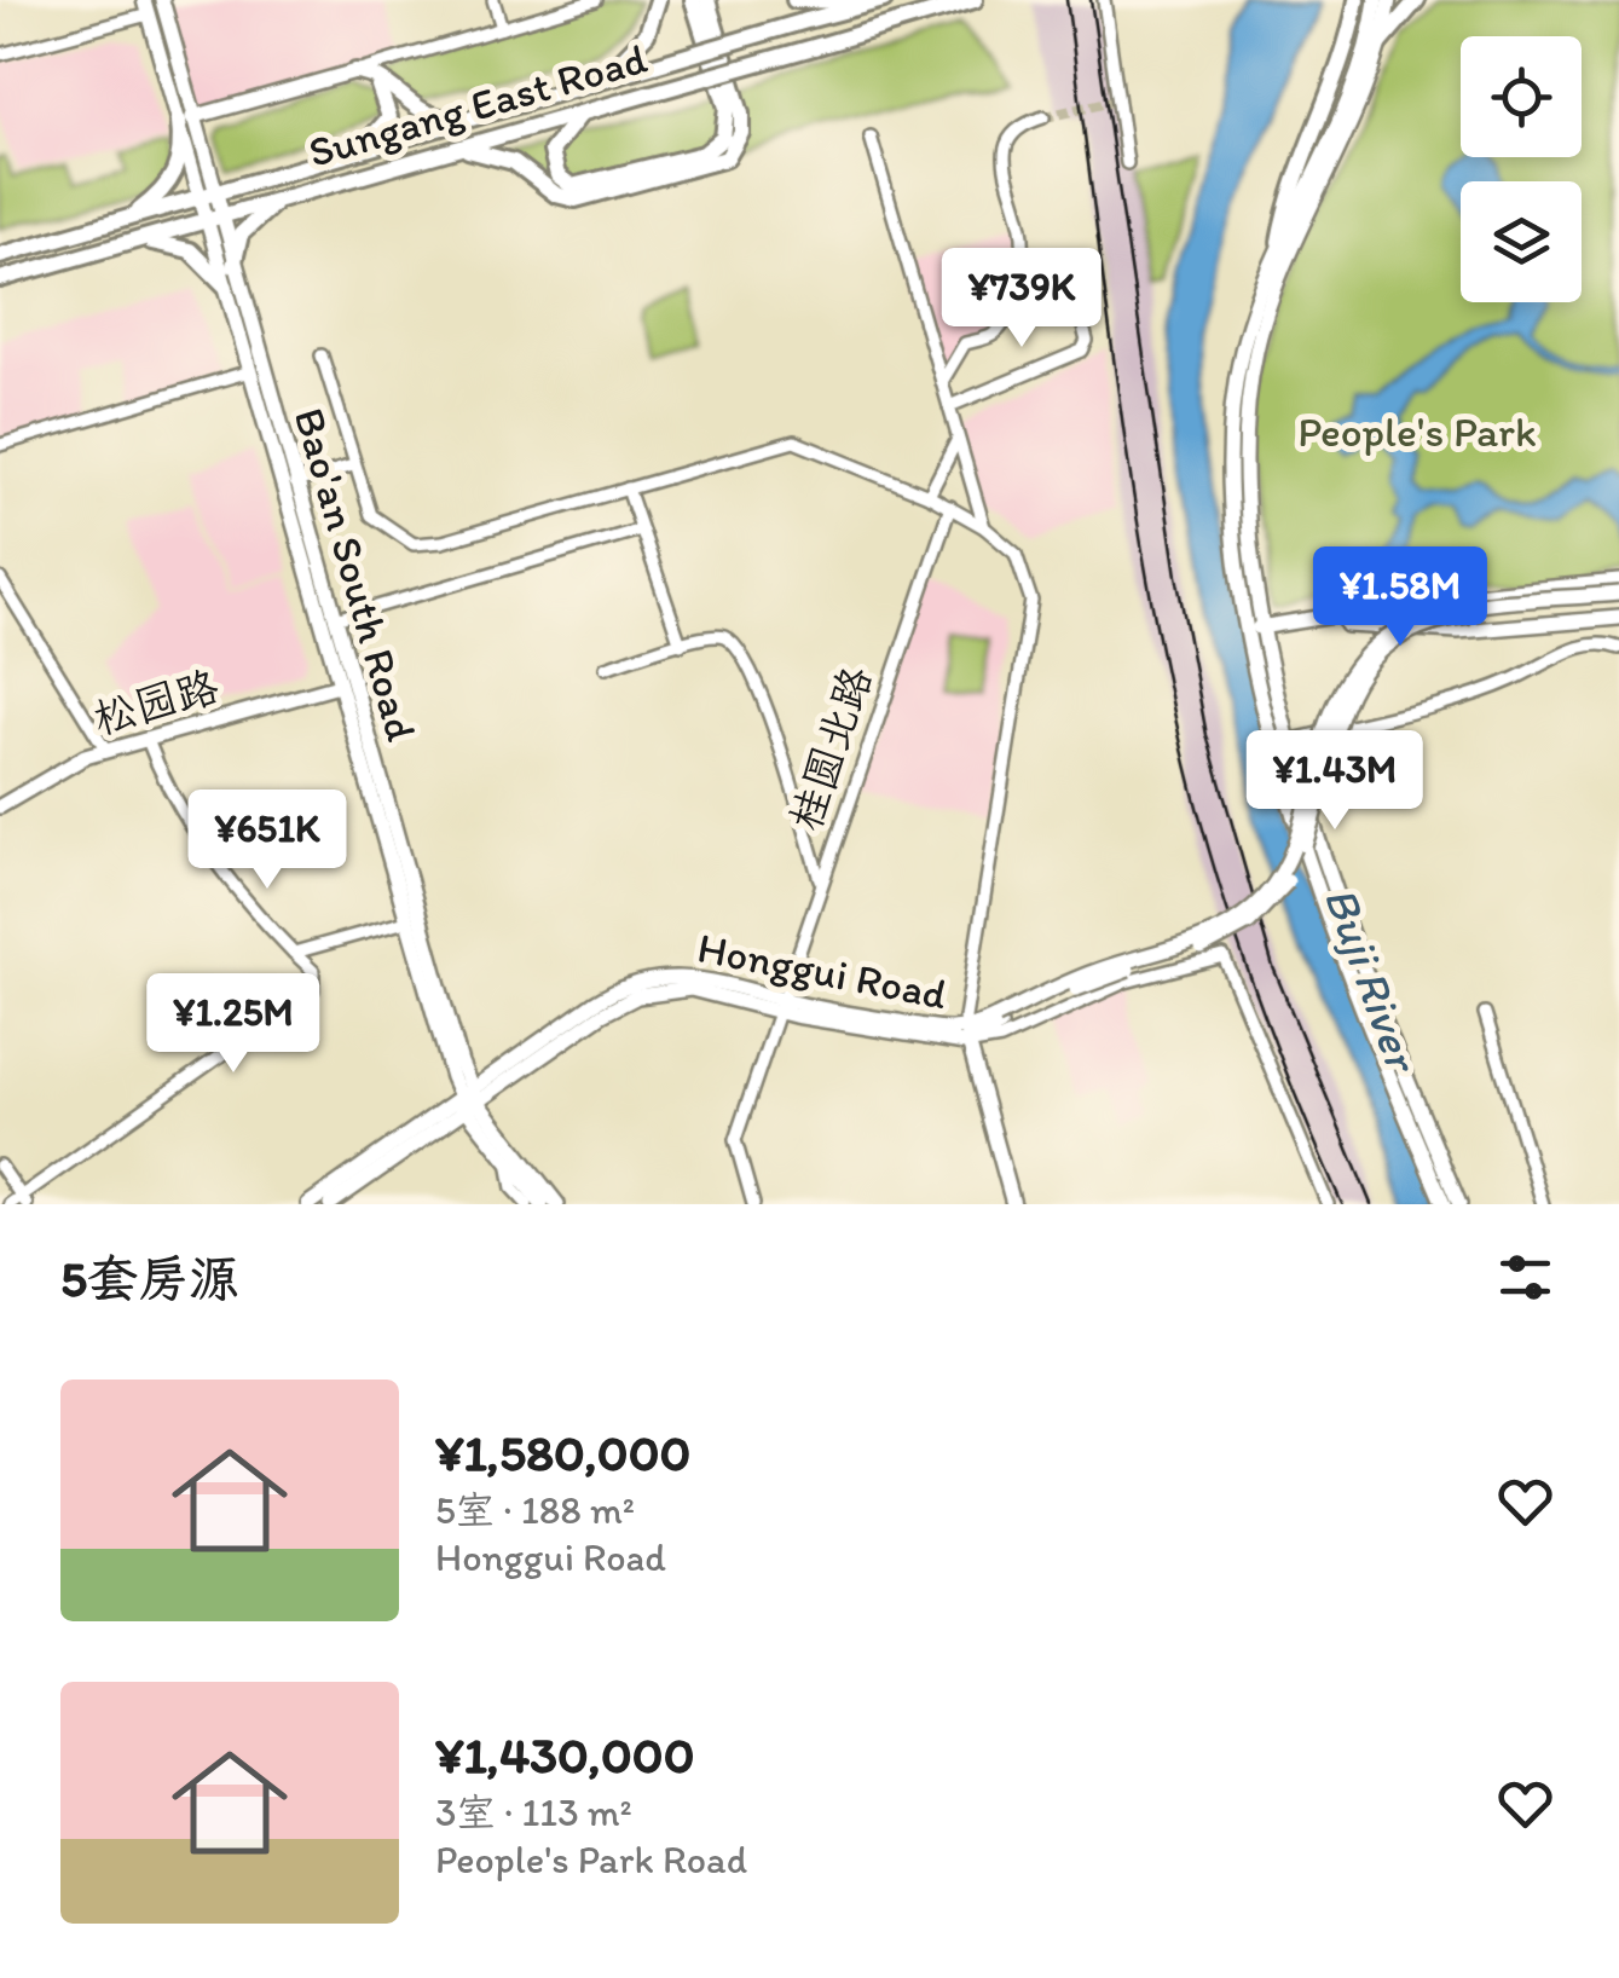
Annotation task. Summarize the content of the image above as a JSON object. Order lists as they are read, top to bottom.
{
  "streets": {
    "main road": [
      "Sungang East Road",
      "Bao'an South Road",
      "松园路",
      "Honggui Road"
    ],
    "street": ["桂圆北路"]
  },
  "crossings": [
    ["Sungang East Road", "Bao'an South Road"],
    ["Bao'an South Road", "松园路"],
    ["Bao'an South Road", "Honggui Road"],
    ["桂圆北路", "Honggui Road"]
  ],
  "water": ["Buji River"],
  "parks": ["People's Park"],
  "page": {
    "price": [
      "¥739K",
      "¥1.58M",
      "¥1.43M",
      "¥651K",
      "¥1.25M"
    ],
    "heading": "5套房源",
    "list": [
      {
        "name": "¥1,580,000",
        "note": "5室 · 188 m² · Honggui Road"
      },
      {
        "name": "¥1,430,000",
        "note": "3室 · 113 m² · People's Park Road"
      }
    ]
  }
}
